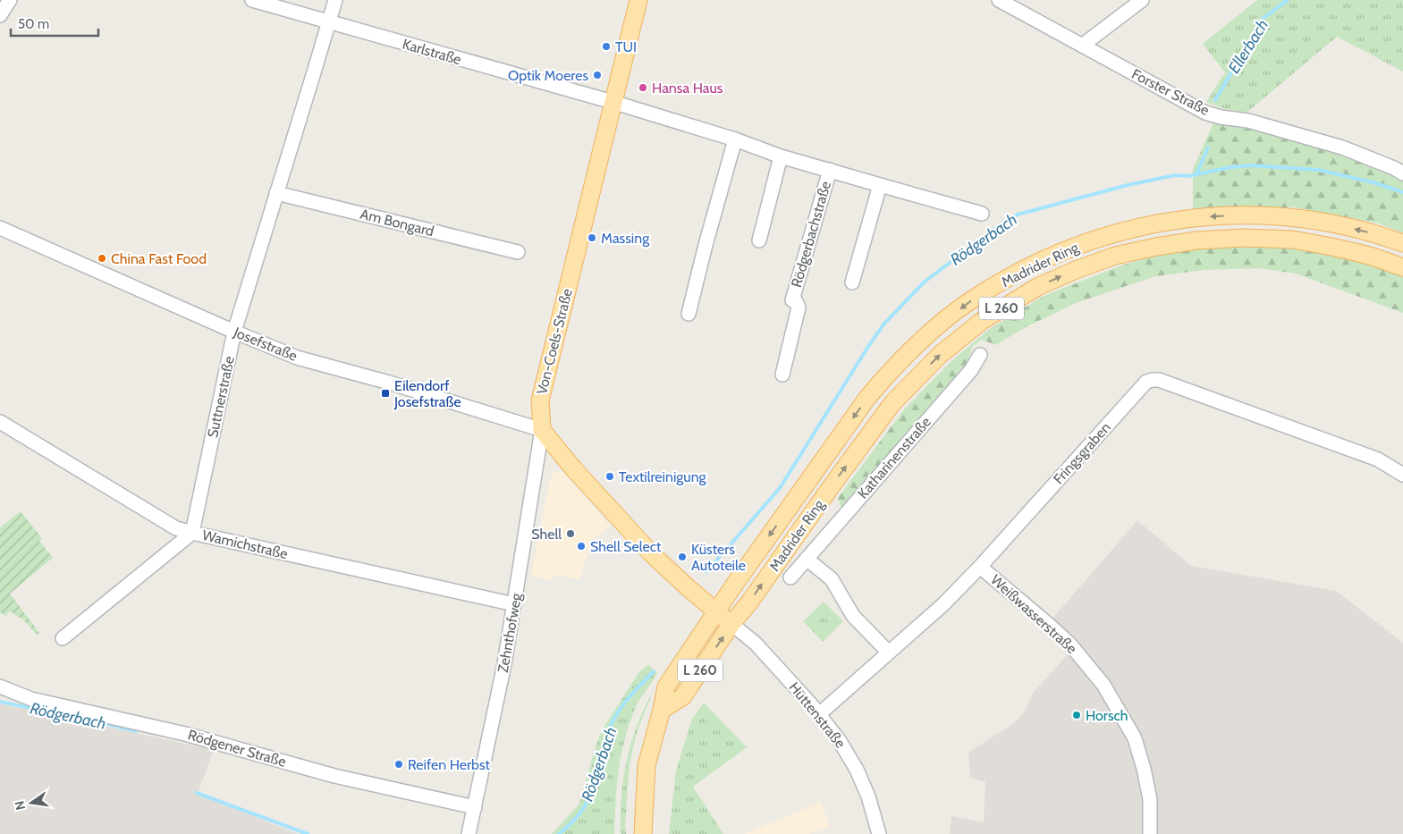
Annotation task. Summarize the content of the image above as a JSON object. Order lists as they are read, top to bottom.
{
  "streets": {
    "main road": ["Madrider Ring", "L 260", "Von-Coels-Straße"],
    "street": [
      "Karlstraße",
      "Forster Straße",
      "Am Bongard",
      "Rödgerbachstraße",
      "Josefstraße",
      "Suttnerstraße",
      "Fringsgraben",
      "Katharinenstraße",
      "Wamichstraße",
      "Weißwasserstraße",
      "Zehnthofweg",
      "Hüttenstraße",
      "Rödgener Straße"
    ]
  },
  "crossings": [
    ["Karlstraße", "Rödgerbachstraße"],
    ["Karlstraße", "Von-Coels-Straße"],
    ["Karlstraße", "Suttnerstraße"],
    ["Am Bongard", "Suttnerstraße"],
    ["Rödgerbachstraße", "Von-Coels-Straße"],
    ["Madrider Ring", "L 260"],
    ["Madrider Ring", "Hüttenstraße"],
    ["L 260", "Hüttenstraße"],
    ["Von-Coels-Straße", "Josefstraße"],
    ["Von-Coels-Straße", "Zehnthofweg"],
    ["Josefstraße", "Suttnerstraße"],
    ["Josefstraße", "Zehnthofweg"],
    ["Suttnerstraße", "Wamichstraße"],
    ["Fringsgraben", "Weißwasserstraße"],
    ["Fringsgraben", "Hüttenstraße"],
    ["Wamichstraße", "Zehnthofweg"],
    ["Zehnthofweg", "Rödgener Straße"]
  ],
  "water": ["Ellerbach", "Rödgerbach"],
  "places": {
    "other": [
      "TUI",
      "Optik Moeres",
      "Hansa Haus",
      "Massing",
      "China Fast Food",
      "Textilreinigung",
      "Shell",
      "Shell Select",
      "Küsters Autoteile",
      "Horsch",
      "Reifen Herbst"
    ],
    "transit": ["Eilendorf Josefstraße"]
  },
  "scale_bar": "50 m",
  "north": "left"
}
